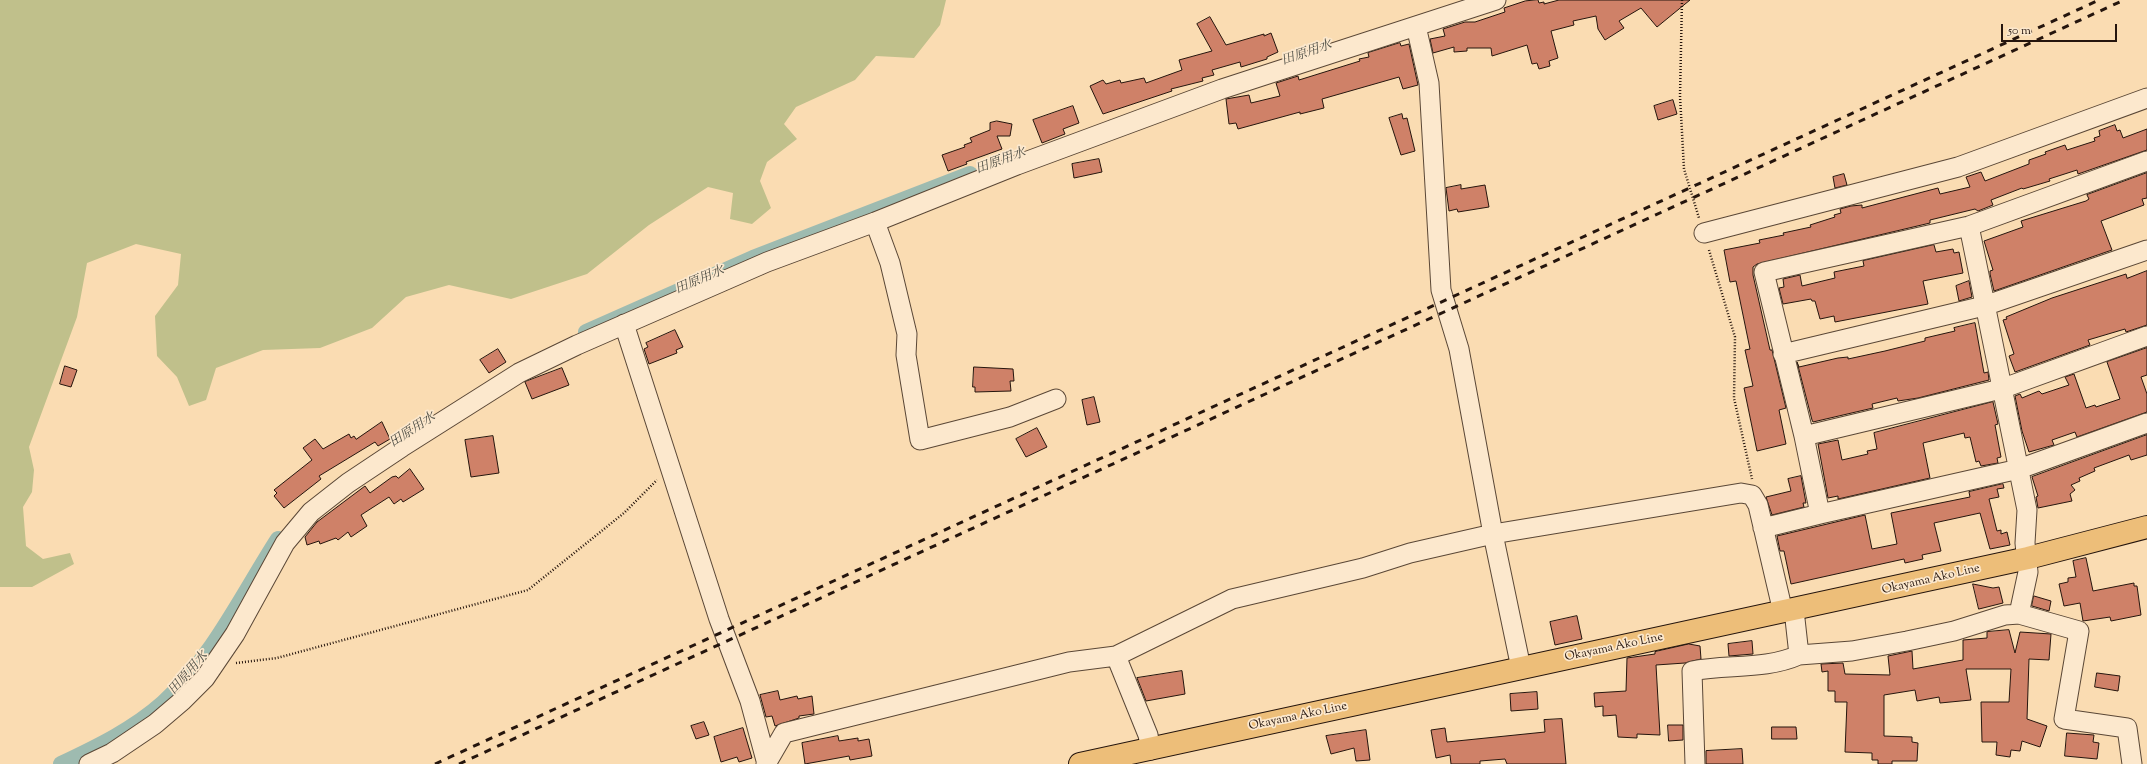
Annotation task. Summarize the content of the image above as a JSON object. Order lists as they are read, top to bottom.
{
  "streets": {
    "main road": ["Okayama Ako Line"]
  },
  "water": ["田原用水"],
  "scale_bar": "50 m"
}
